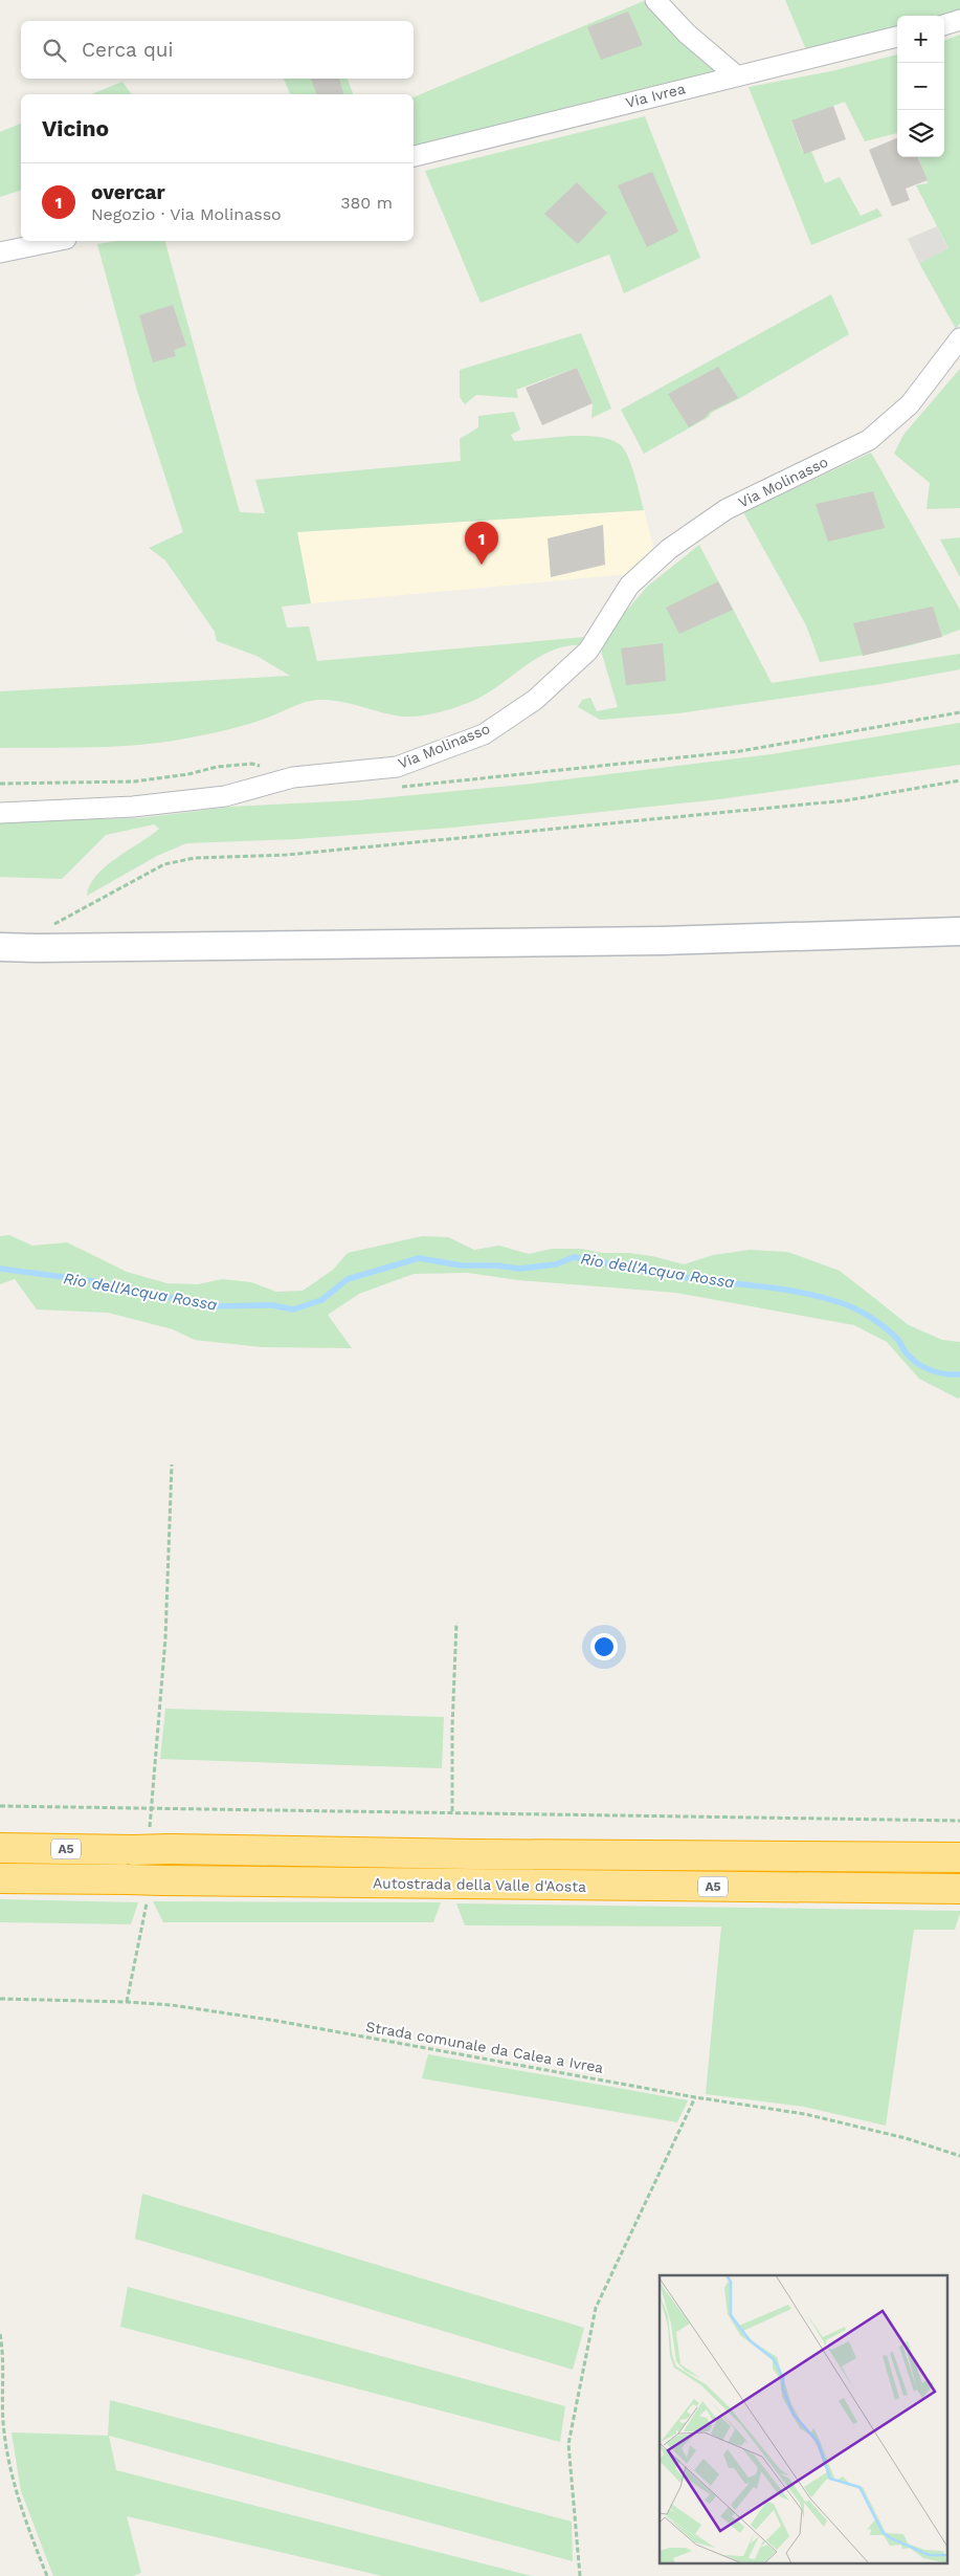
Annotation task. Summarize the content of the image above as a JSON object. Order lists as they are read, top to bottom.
{
  "streets": {
    "highway": ["A5", "Autostrada della Valle d'Aosta"],
    "street": ["Via Ivrea", "Via Molinasso"],
    "path": ["Strada comunale da Calea a Ivrea"]
  },
  "water": ["Rio dell'Acqua Rossa"],
  "page": {
    "map_buttons": ["+", "−"],
    "search": "Cerca qui",
    "heading": "Vicino",
    "list": [
      {
        "mark": "1",
        "name": "overcar",
        "note": "Negozio · Via Molinasso",
        "value": "380 m"
      }
    ],
    "pins": "1"
  }
}
